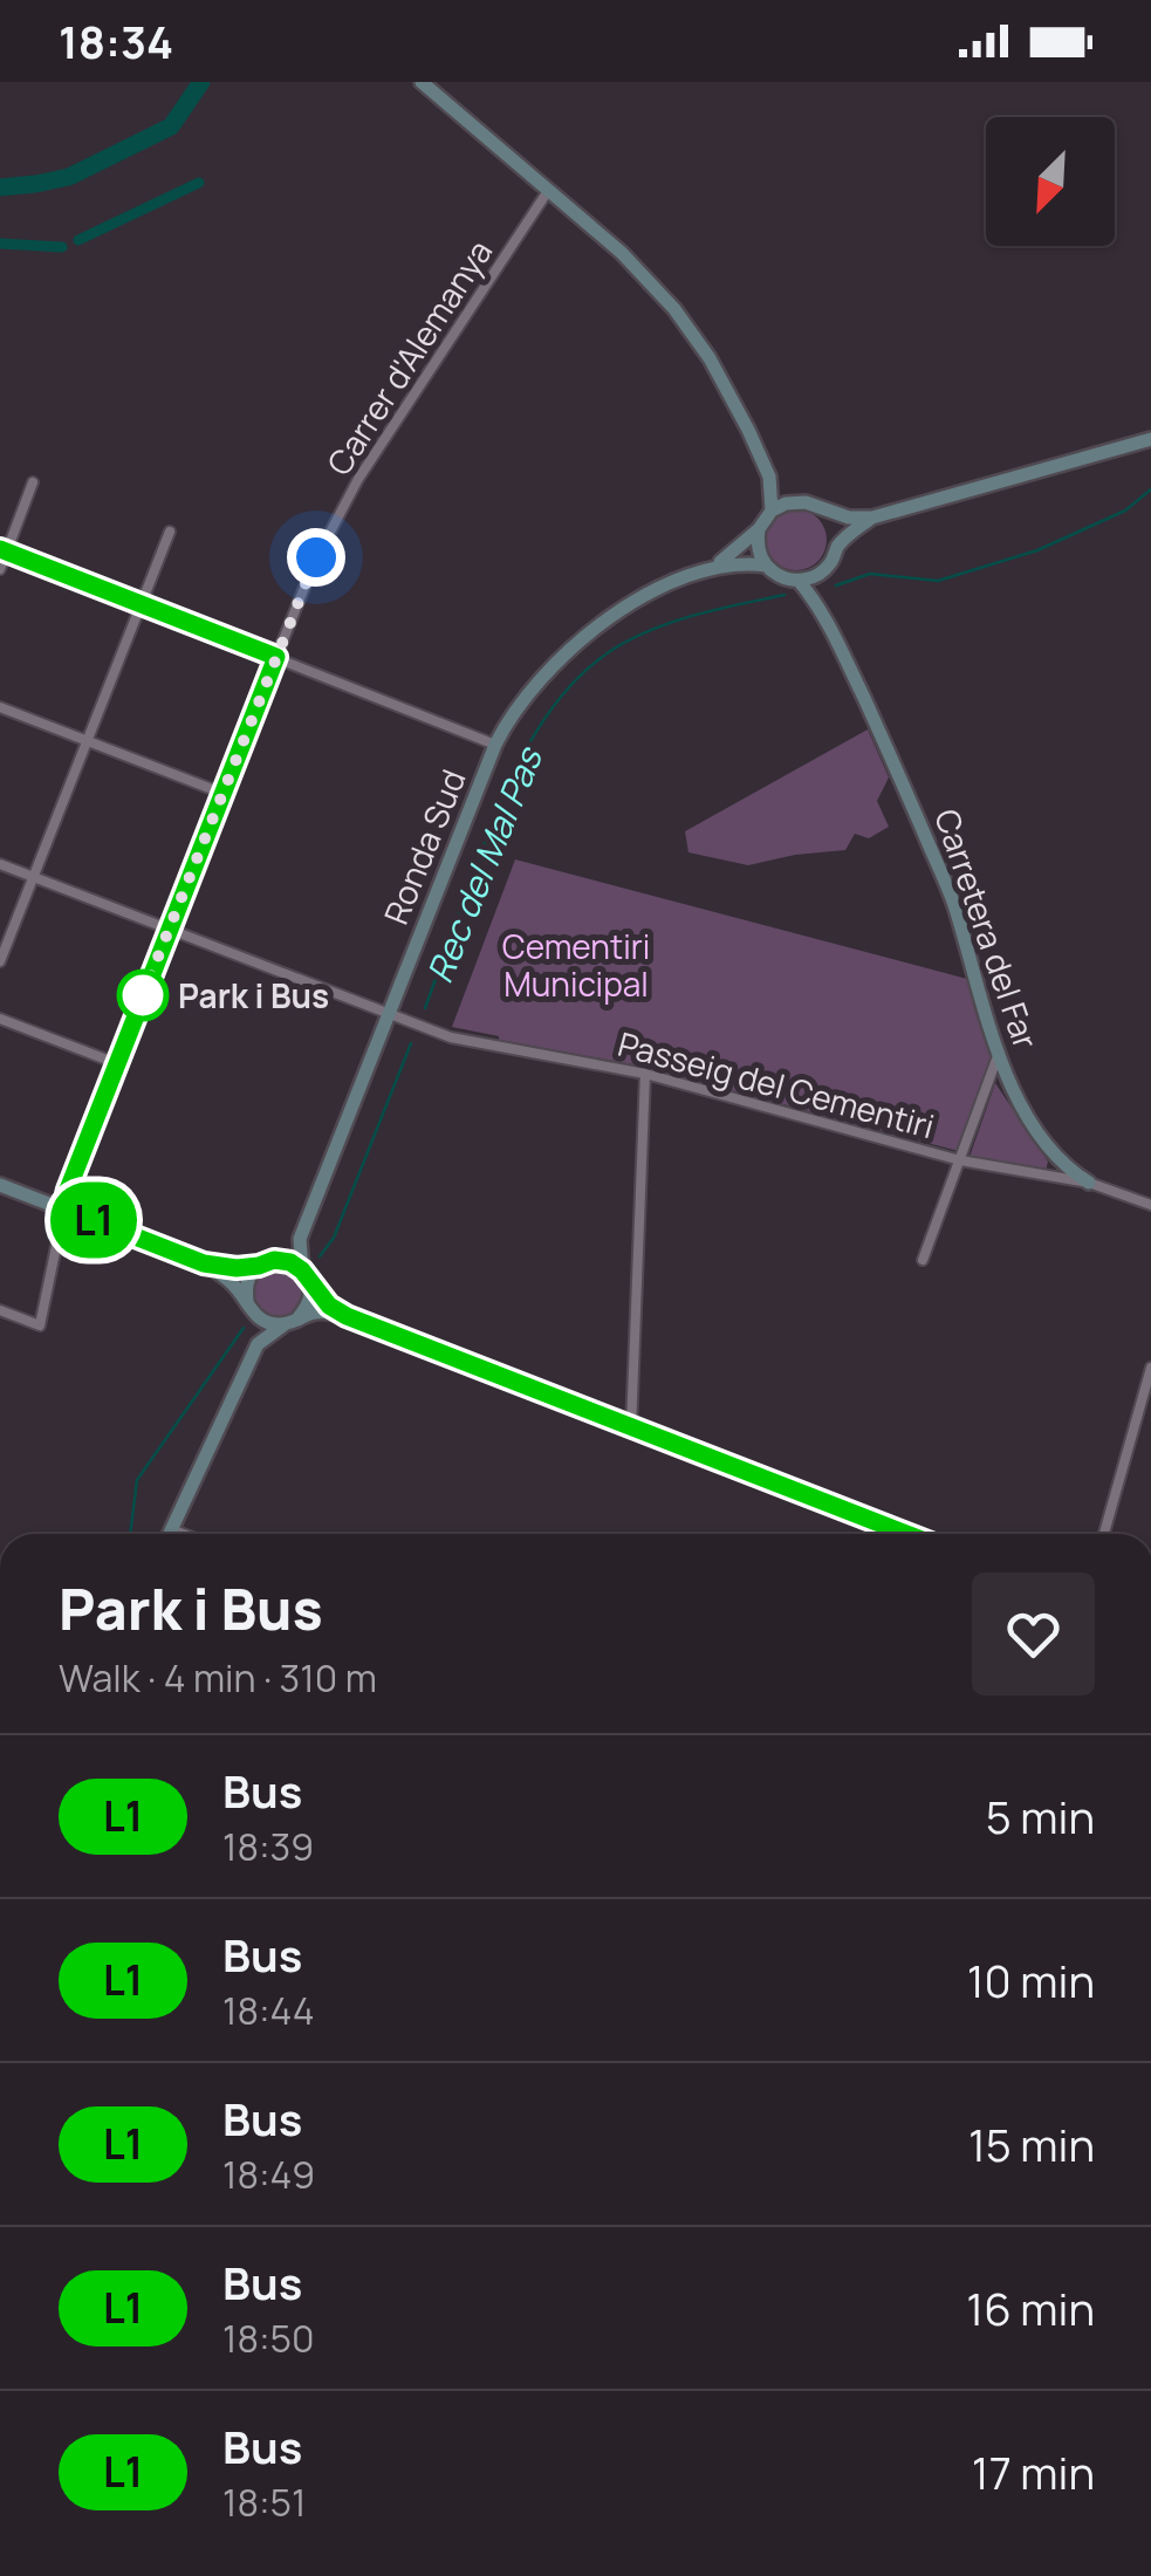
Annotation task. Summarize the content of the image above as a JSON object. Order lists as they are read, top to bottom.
{
  "streets": {
    "main road": ["Ronda Sud", "Carretera del Far"],
    "street": ["Carrer d'Alemanya", "Passeig del Cementiri"]
  },
  "crossings": [
    ["Carrer d'Alemanya", "Passeig del Cementiri"],
    ["Ronda Sud", "Carretera del Far"],
    ["Ronda Sud", "Passeig del Cementiri"],
    ["Carretera del Far", "Passeig del Cementiri"]
  ],
  "water": ["Rec del Mal Pas"],
  "parks": ["Cementiri Municipal"],
  "places": ["Park i Bus"],
  "lines": ["bus line L1"],
  "north": "bottom left",
  "page": {
    "status": "18:34",
    "on_map": "L1",
    "heading": ["Park i Bus", "Walk · 4 min · 310 m"],
    "list": [
      {
        "mark": "L1",
        "name": "Bus",
        "note": "18:39",
        "value": "5 min"
      },
      {
        "mark": "L1",
        "name": "Bus",
        "note": "18:44",
        "value": "10 min"
      },
      {
        "mark": "L1",
        "name": "Bus",
        "note": "18:49",
        "value": "15 min"
      },
      {
        "mark": "L1",
        "name": "Bus",
        "note": "18:50",
        "value": "16 min"
      },
      {
        "mark": "L1",
        "name": "Bus",
        "note": "18:51",
        "value": "17 min"
      }
    ]
  }
}
